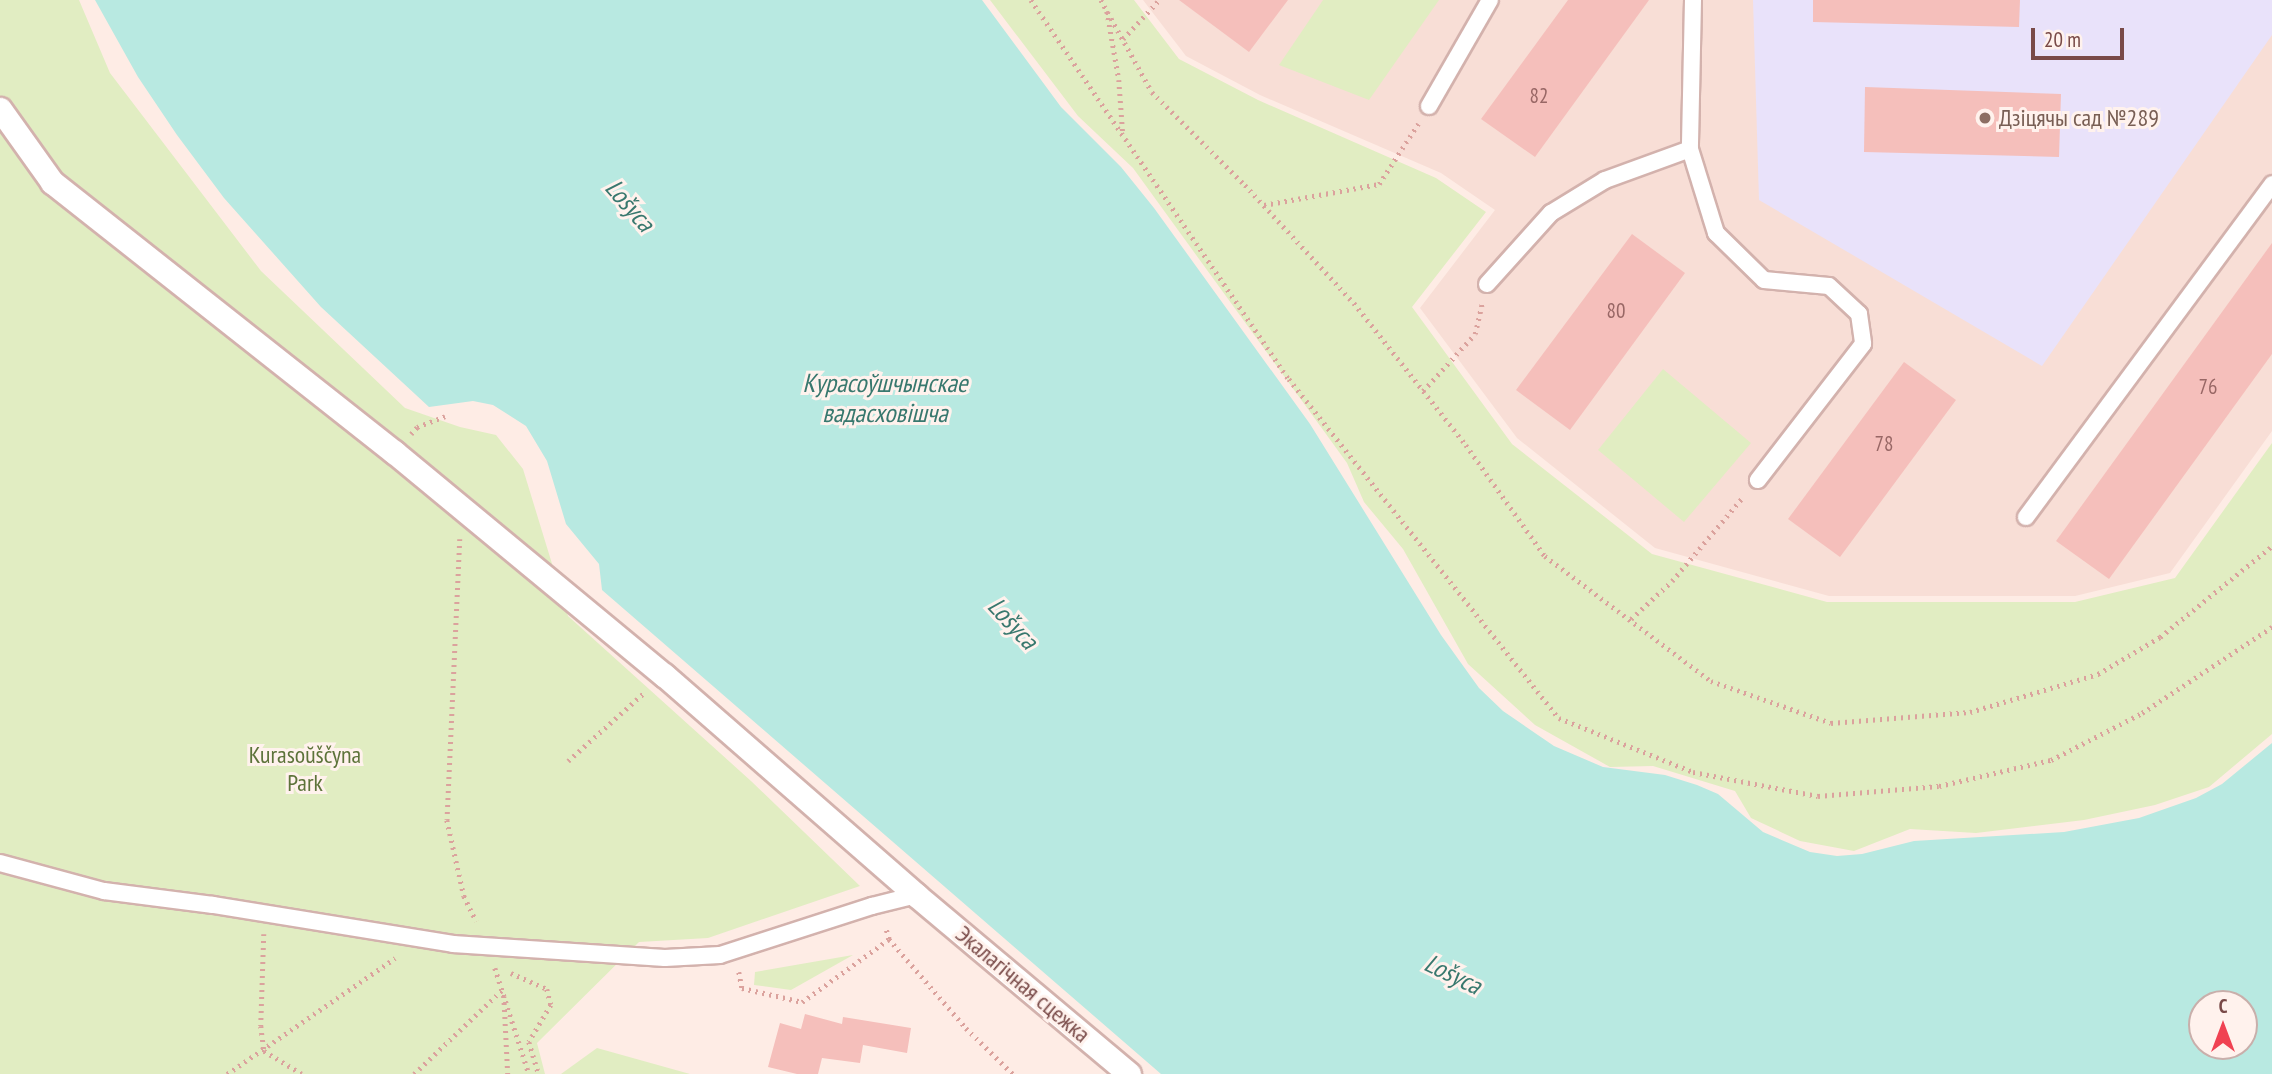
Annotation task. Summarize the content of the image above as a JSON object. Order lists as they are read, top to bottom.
{
  "streets": {
    "street": ["Экалагічная сцежка"]
  },
  "water": ["Lošyca", "Курасоўшчынскае вадасховішча"],
  "parks": ["Kurasoŭščyna Park"],
  "places": ["Дзіцячы сад №289"],
  "house_numbers": [
    "82",
    "80",
    "76",
    "78"
  ],
  "scale_bar": "20 m",
  "north": "top"
}
